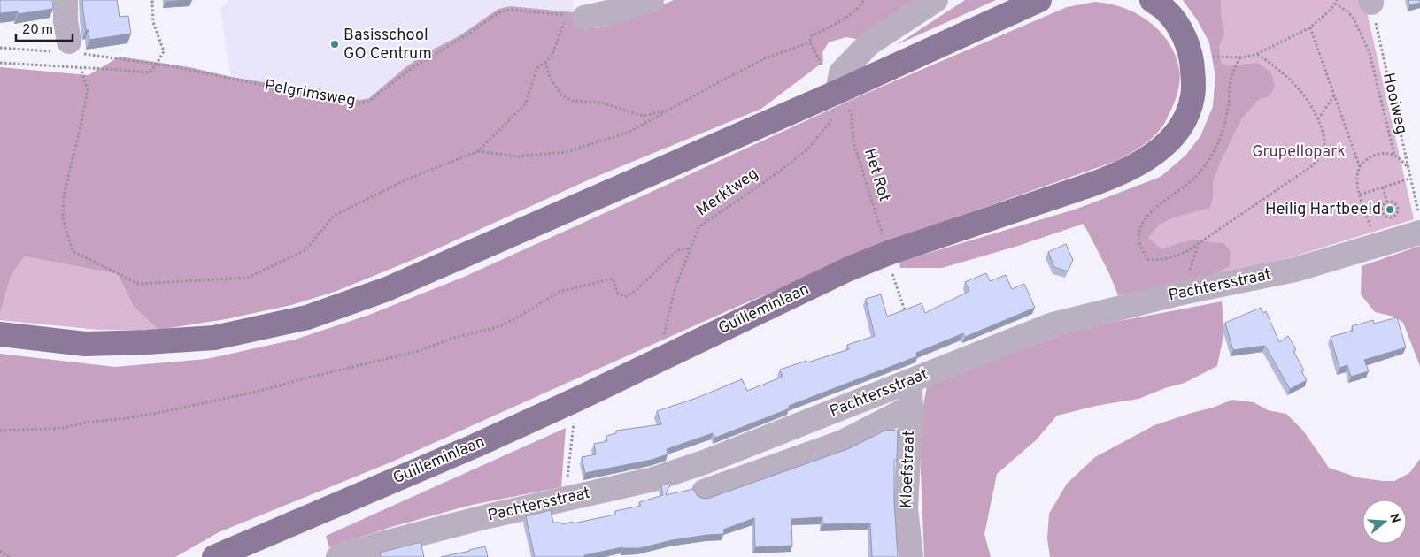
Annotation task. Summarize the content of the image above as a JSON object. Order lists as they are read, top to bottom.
{
  "streets": {
    "main road": ["Guilleminlaan"],
    "street": ["Pachtersstraat", "Kloefstraat"],
    "path": [
      "Pelgrimsweg",
      "Hooiweg",
      "Het Rot",
      "Merktweg"
    ]
  },
  "crossings": [
    ["Merktweg", "Guilleminlaan"],
    ["Pachtersstraat", "Kloefstraat"]
  ],
  "parks": ["Grupellopark"],
  "places": ["Basisschool GO Centrum", "Heilig Hartbeeld"],
  "scale_bar": "20 m",
  "north": "right"
}
